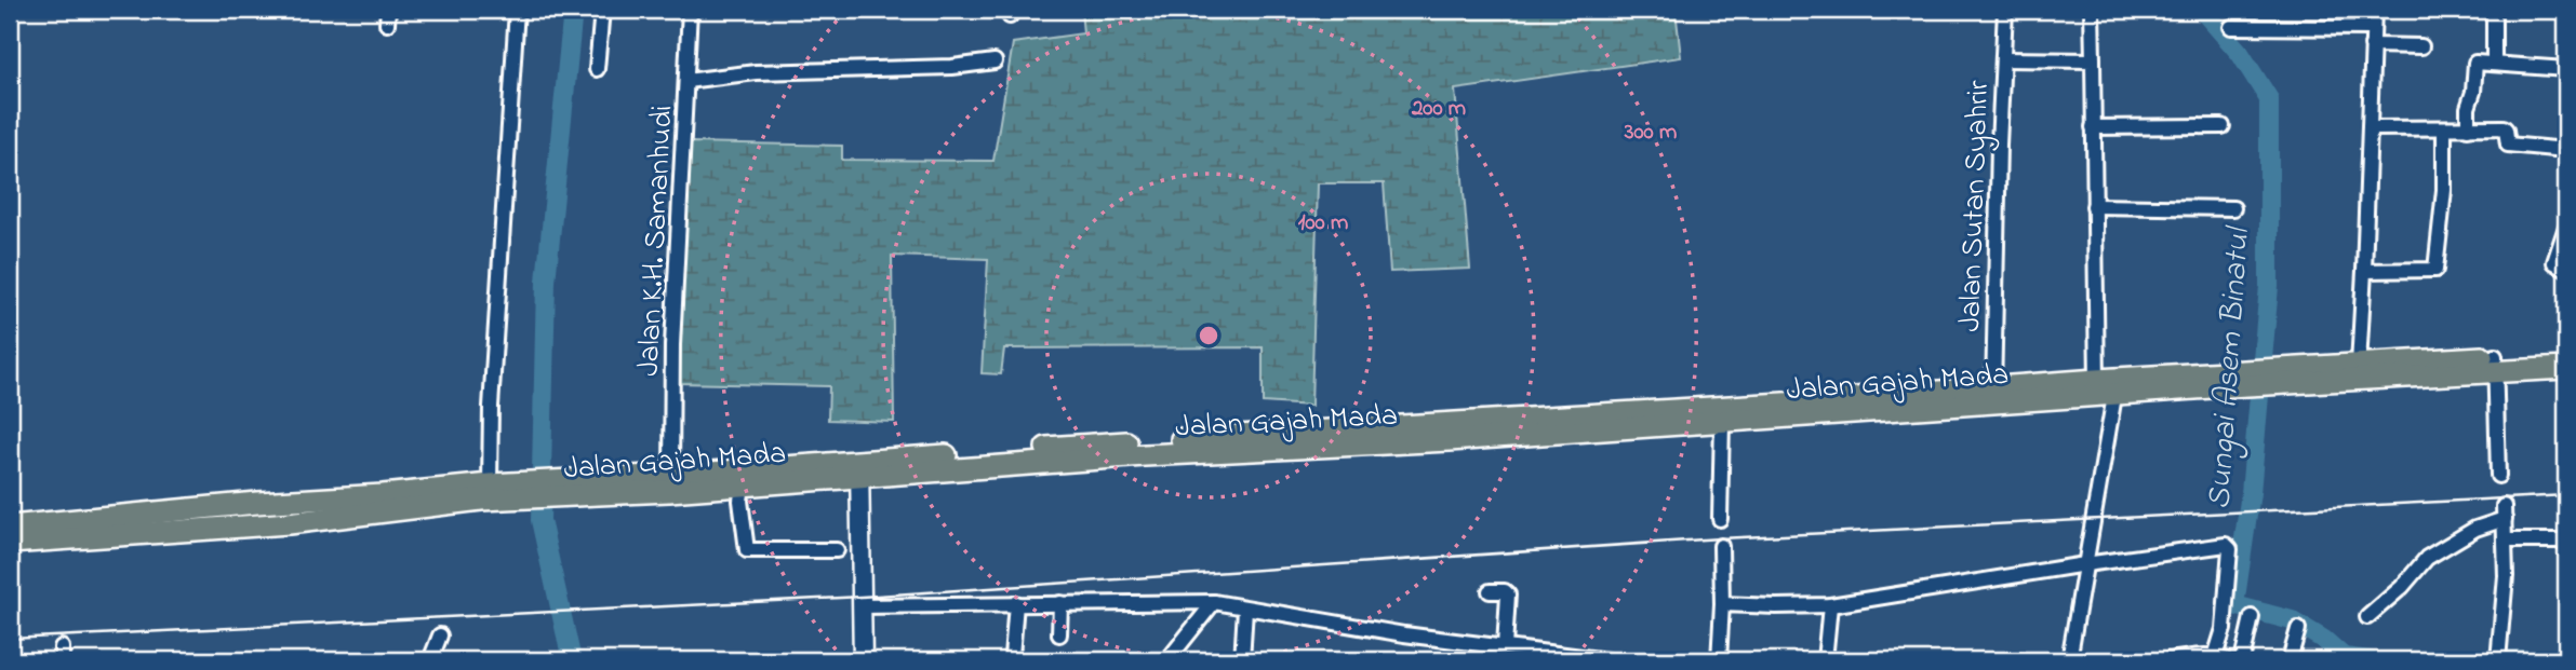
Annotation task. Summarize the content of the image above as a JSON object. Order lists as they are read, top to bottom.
{
  "streets": {
    "highway": ["Jalan Gajah Mada"],
    "street": ["Jalan Sutan Syahrir", "Jalan K.H. Samanhudi"]
  },
  "crossings": [
    ["Jalan Sutan Syahrir", "Jalan Gajah Mada"],
    ["Jalan K.H. Samanhudi", "Jalan Gajah Mada"]
  ],
  "water": ["Sungai Asem Binatul"],
  "rings": ["200 m", "300 m", "100 m"]
}
